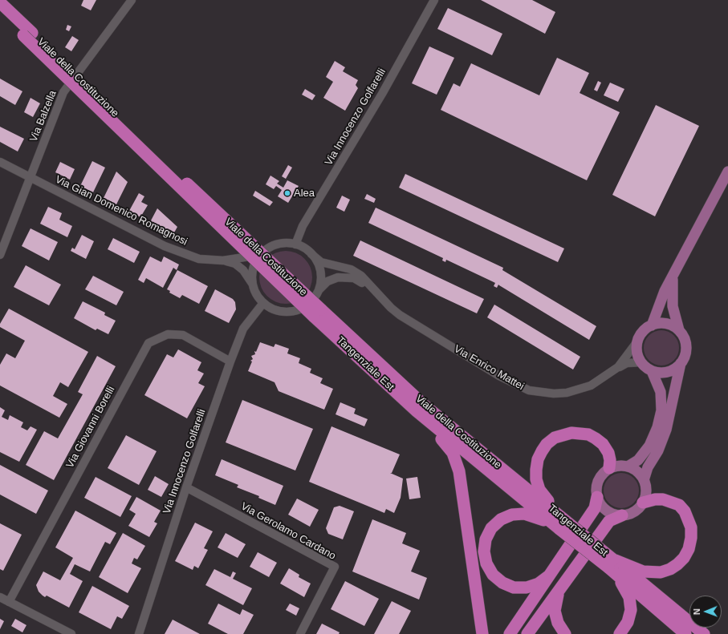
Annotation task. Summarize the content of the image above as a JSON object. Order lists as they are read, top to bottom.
{
  "streets": {
    "highway": ["Viale della Costituzione", "Tangenziale Est"],
    "street": [
      "Via Balzella",
      "Via Innocenzo Golfarelli",
      "Via Gian Domenico Romagnosi",
      "Via Enrico Mattei",
      "Via Giovanni Borelli",
      "Via Gerolamo Cardano"
    ]
  },
  "crossings": [
    ["Viale della Costituzione", "Tangenziale Est"],
    ["Via Balzella", "Via Gian Domenico Romagnosi"],
    ["Via Innocenzo Golfarelli", "Via Gian Domenico Romagnosi"],
    ["Via Innocenzo Golfarelli", "Via Enrico Mattei"],
    ["Via Innocenzo Golfarelli", "Via Giovanni Borelli"],
    ["Via Innocenzo Golfarelli", "Via Gerolamo Cardano"],
    ["Via Gian Domenico Romagnosi", "Via Enrico Mattei"]
  ],
  "places": ["Alea"],
  "north": "left"
}
